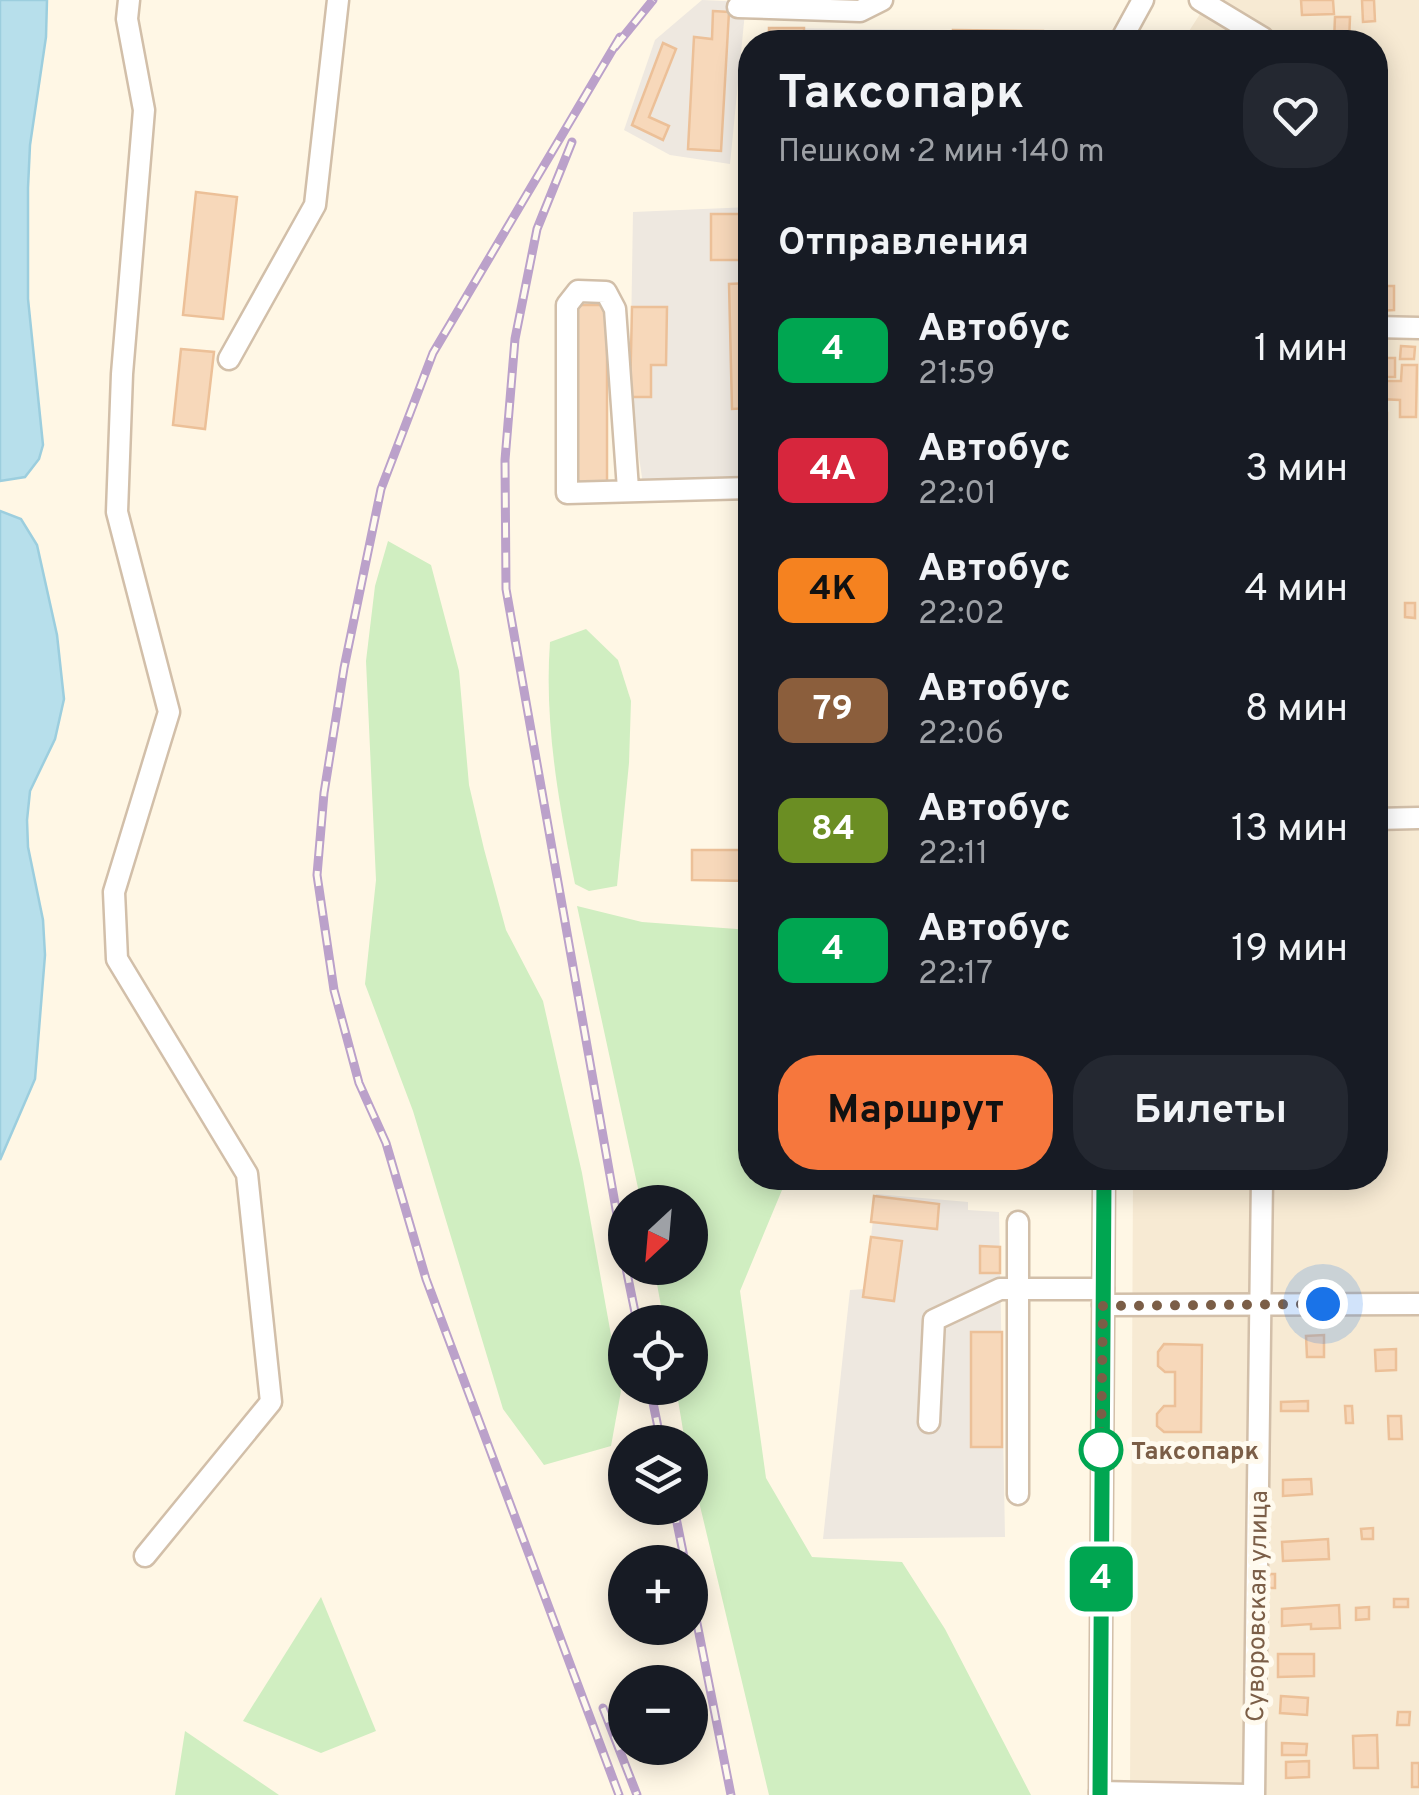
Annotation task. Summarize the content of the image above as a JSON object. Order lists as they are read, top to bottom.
{
  "streets": {
    "street": ["Суворовская улица"]
  },
  "places": ["Таксопарк"],
  "lines": ["bus line 4"],
  "north": "bottom left",
  "page": {
    "on_map": "4",
    "heading": [
      ["Таксопарк", "Пешком · 2 мин · 140 m"],
      "Отправления"
    ],
    "list": [
      {
        "mark": "4",
        "name": "Автобус",
        "note": "21:59",
        "value": "1 мин"
      },
      {
        "mark": "4А",
        "name": "Автобус",
        "note": "22:01",
        "value": "3 мин"
      },
      {
        "mark": "4К",
        "name": "Автобус",
        "note": "22:02",
        "value": "4 мин"
      },
      {
        "mark": "79",
        "name": "Автобус",
        "note": "22:06",
        "value": "8 мин"
      },
      {
        "mark": "84",
        "name": "Автобус",
        "note": "22:11",
        "value": "13 мин"
      },
      {
        "mark": "4",
        "name": "Автобус",
        "note": "22:17",
        "value": "19 мин"
      }
    ],
    "buttons": ["Маршрут", "Билеты"],
    "map_buttons": ["+", "−"]
  }
}
